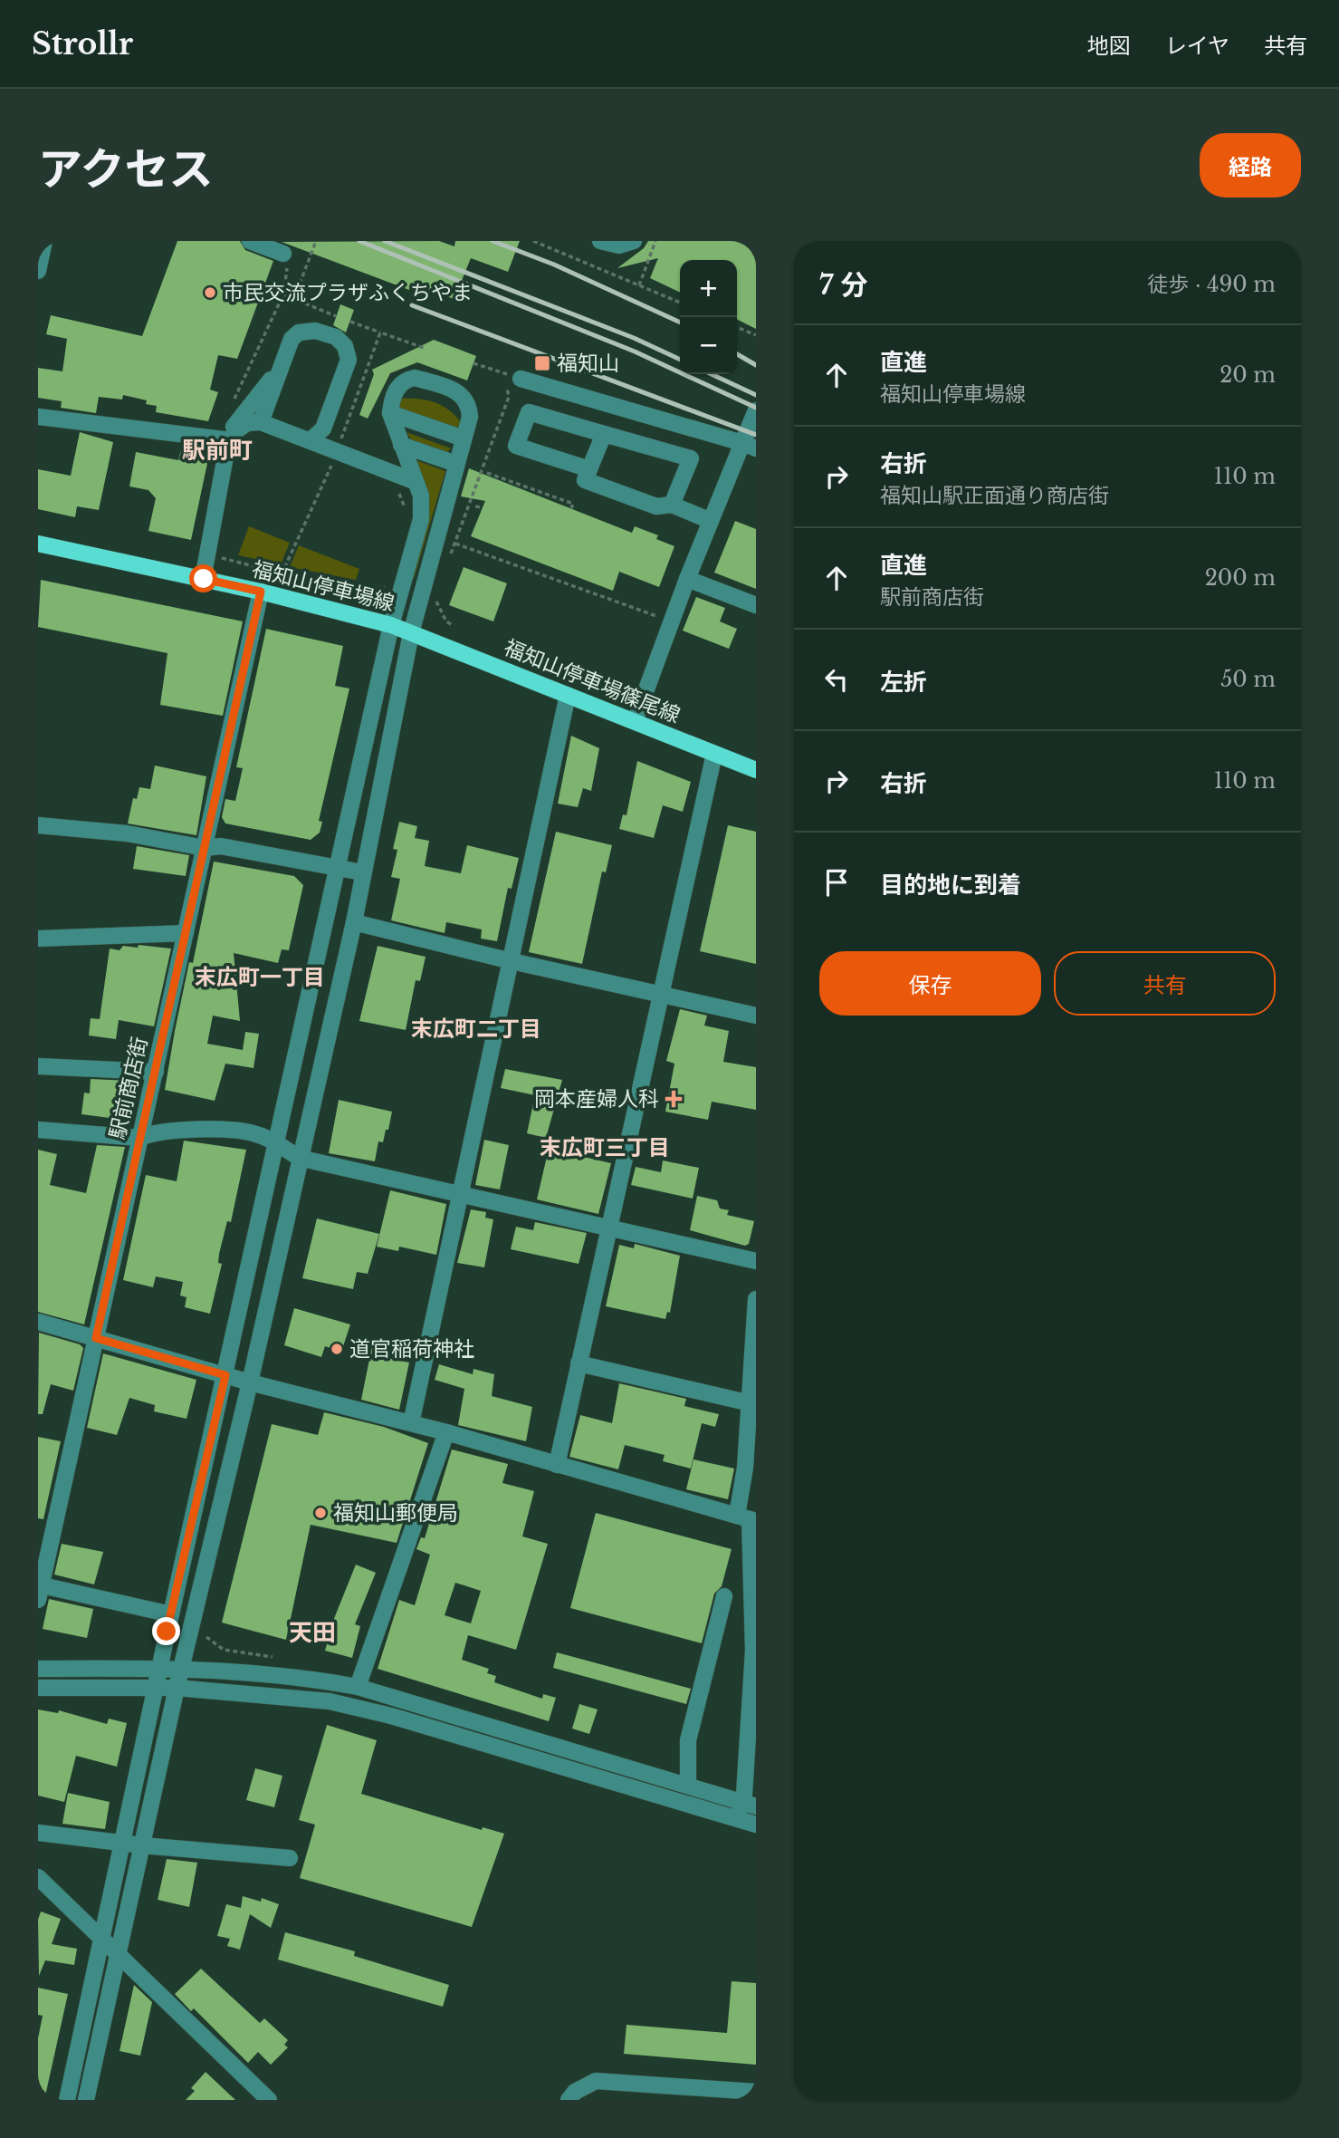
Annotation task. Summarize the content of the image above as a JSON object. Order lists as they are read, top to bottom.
{
  "streets": {
    "main road": ["福知山停車場線", "福知山停車場篠尾線"],
    "street": ["駅前商店街"]
  },
  "crossings": [
    ["福知山停車場線", "福知山停車場篠尾線"],
    ["福知山停車場線", "駅前商店街"]
  ],
  "districts": [
    "駅前町",
    "末広町一丁目",
    "末広町二丁目",
    "末広町三丁目",
    "天田"
  ],
  "places": {
    "other": ["市民交流プラザふくちやま", "道官稲荷神社", "福知山郵便局"],
    "transit": ["福知山"],
    "health": ["岡本産婦人科"]
  },
  "page": {
    "header": "Strollr",
    "nav": ["地図", "レイヤ", "共有"],
    "title": "アクセス",
    "buttons": [
      "経路",
      ["保存", "共有"]
    ],
    "heading": ["7 分", "徒歩 · 490 m"],
    "map_buttons": ["+", "−"],
    "list": [
      ["直進", "福知山停車場線", "20 m"],
      ["右折", "福知山駅正面通り商店街", "110 m"],
      ["直進", "駅前商店街", "200 m"],
      ["左折", "50 m"],
      ["右折", "110 m"],
      "目的地に到着"
    ]
  }
}
